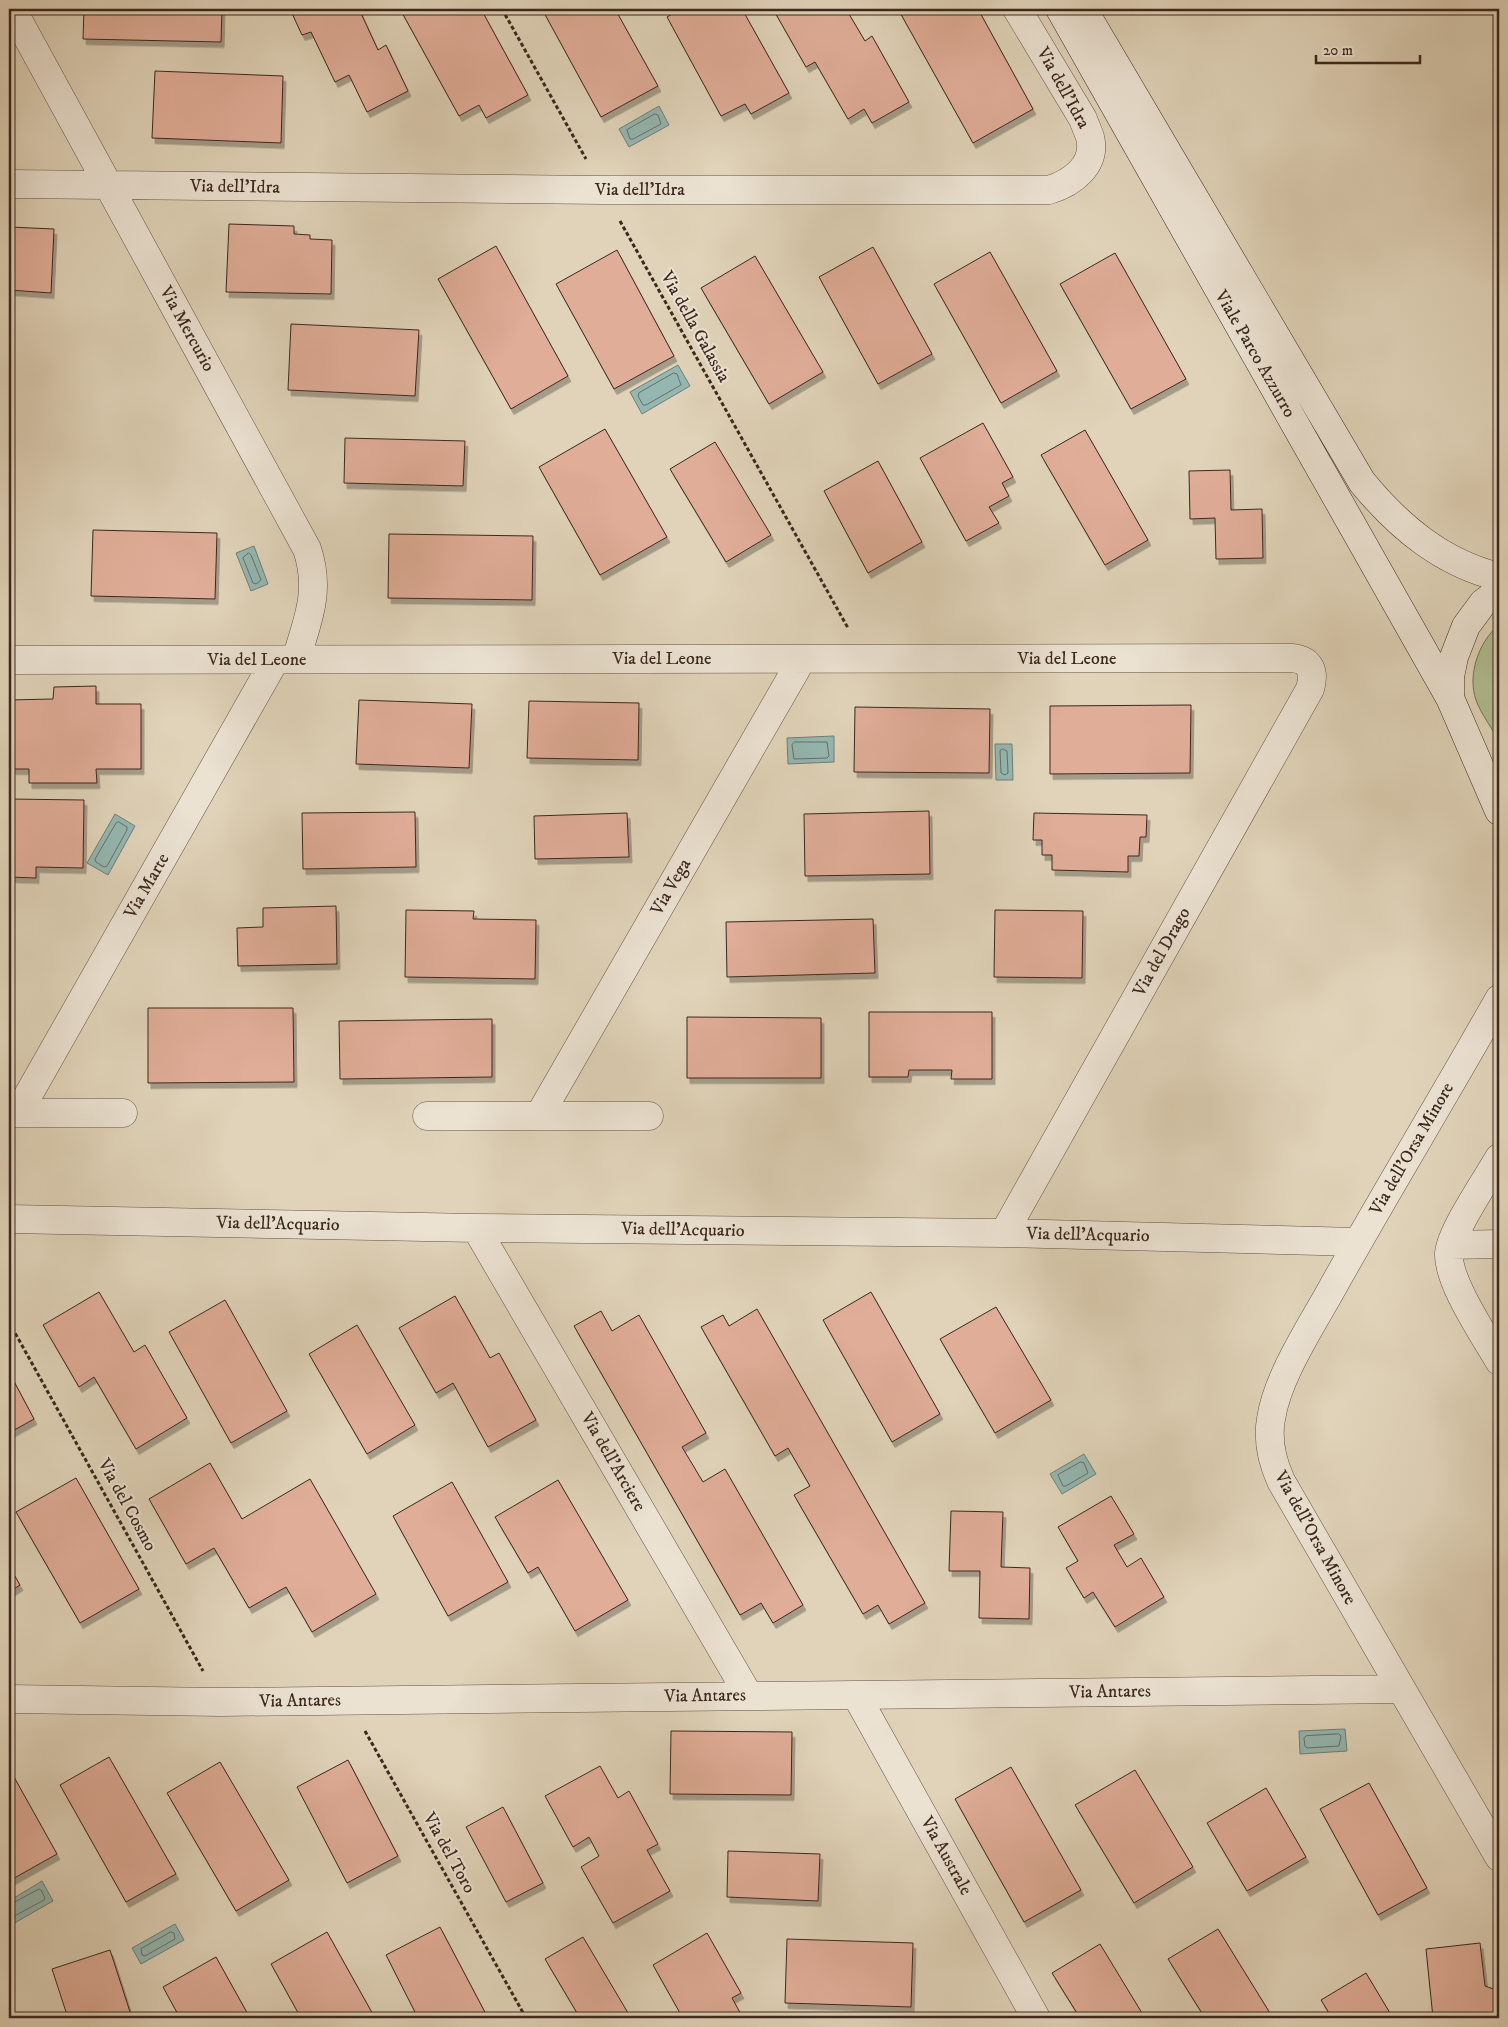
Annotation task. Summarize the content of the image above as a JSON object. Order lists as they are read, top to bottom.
{
  "streets": {
    "street": [
      "Via dell'Idra",
      "Via Mercurio",
      "Viale Parco Azzurro",
      "Via del Leone",
      "Via Marte",
      "Via Vega",
      "Via del Drago",
      "Via dell'Orsa Minore",
      "Via dell'Acquario",
      "Via dell'Arciere",
      "Via Antares",
      "Via Australe"
    ],
    "path": ["Via della Galassia", "Via del Cosmo", "Via del Toro"]
  },
  "crossings": [
    ["Via dell'Idra", "Via della Galassia"],
    ["Via dell'Idra", "Via Mercurio"],
    ["Via della Galassia", "Via del Leone"],
    ["Via Mercurio", "Via del Leone"],
    ["Via Mercurio", "Via Marte"],
    ["Via del Leone", "Via Marte"],
    ["Via del Leone", "Via Vega"],
    ["Via del Leone", "Via del Drago"],
    ["Via del Drago", "Via dell'Acquario"],
    ["Via dell'Orsa Minore", "Via dell'Acquario"],
    ["Via dell'Orsa Minore", "Via Antares"],
    ["Via dell'Acquario", "Via dell'Arciere"],
    ["Via dell'Arciere", "Via Antares"],
    ["Via del Cosmo", "Via Antares"],
    ["Via Antares", "Via del Toro"],
    ["Via Antares", "Via Australe"]
  ],
  "scale_bar": "20 m"
}
